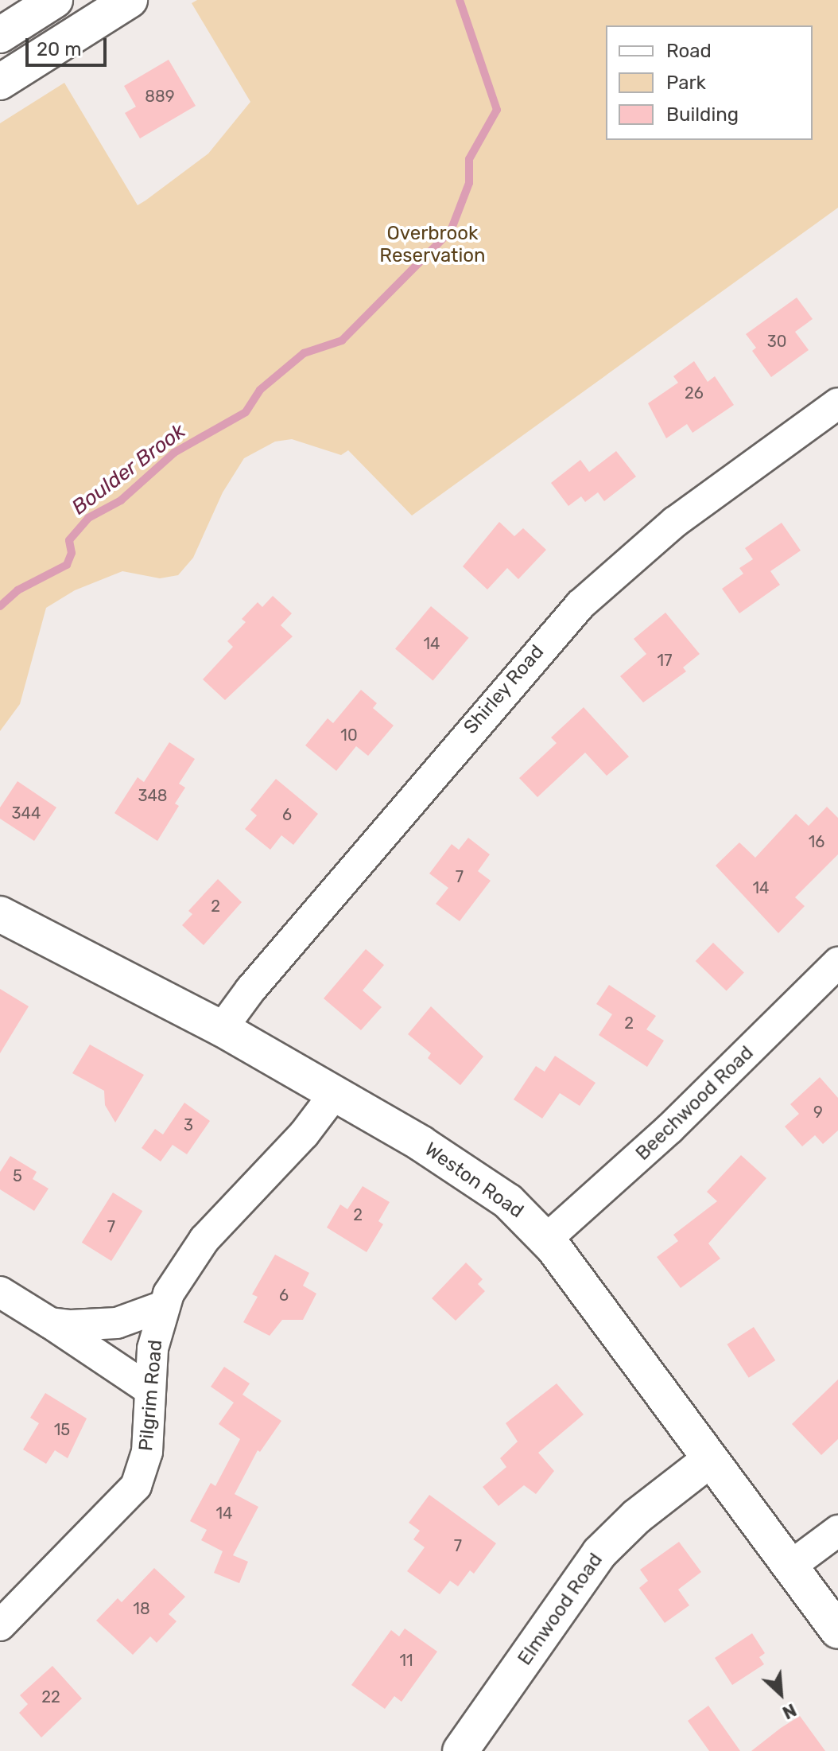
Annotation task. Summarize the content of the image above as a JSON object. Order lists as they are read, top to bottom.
{
  "streets": {
    "main road": ["Weston Road", "Elmwood Road"],
    "street": ["Shirley Road", "Beechwood Road", "Pilgrim Road"]
  },
  "crossings": [
    ["Shirley Road", "Weston Road"],
    ["Beechwood Road", "Weston Road"],
    ["Weston Road", "Pilgrim Road"],
    ["Weston Road", "Elmwood Road"]
  ],
  "water": ["Boulder Brook"],
  "parks": ["Overbrook Reservation"],
  "house_numbers": [
    "889",
    "30",
    "26",
    "14",
    "17",
    "10",
    "348",
    "344",
    "6",
    "16",
    "7",
    "14",
    "2",
    "2",
    "9",
    "3",
    "5",
    "2",
    "7",
    "6",
    "15",
    "14",
    "7",
    "18",
    "11",
    "22"
  ],
  "legend": ["Road", "Park", "Building"],
  "scale_bar": "20 m",
  "north": "bottom right"
}
